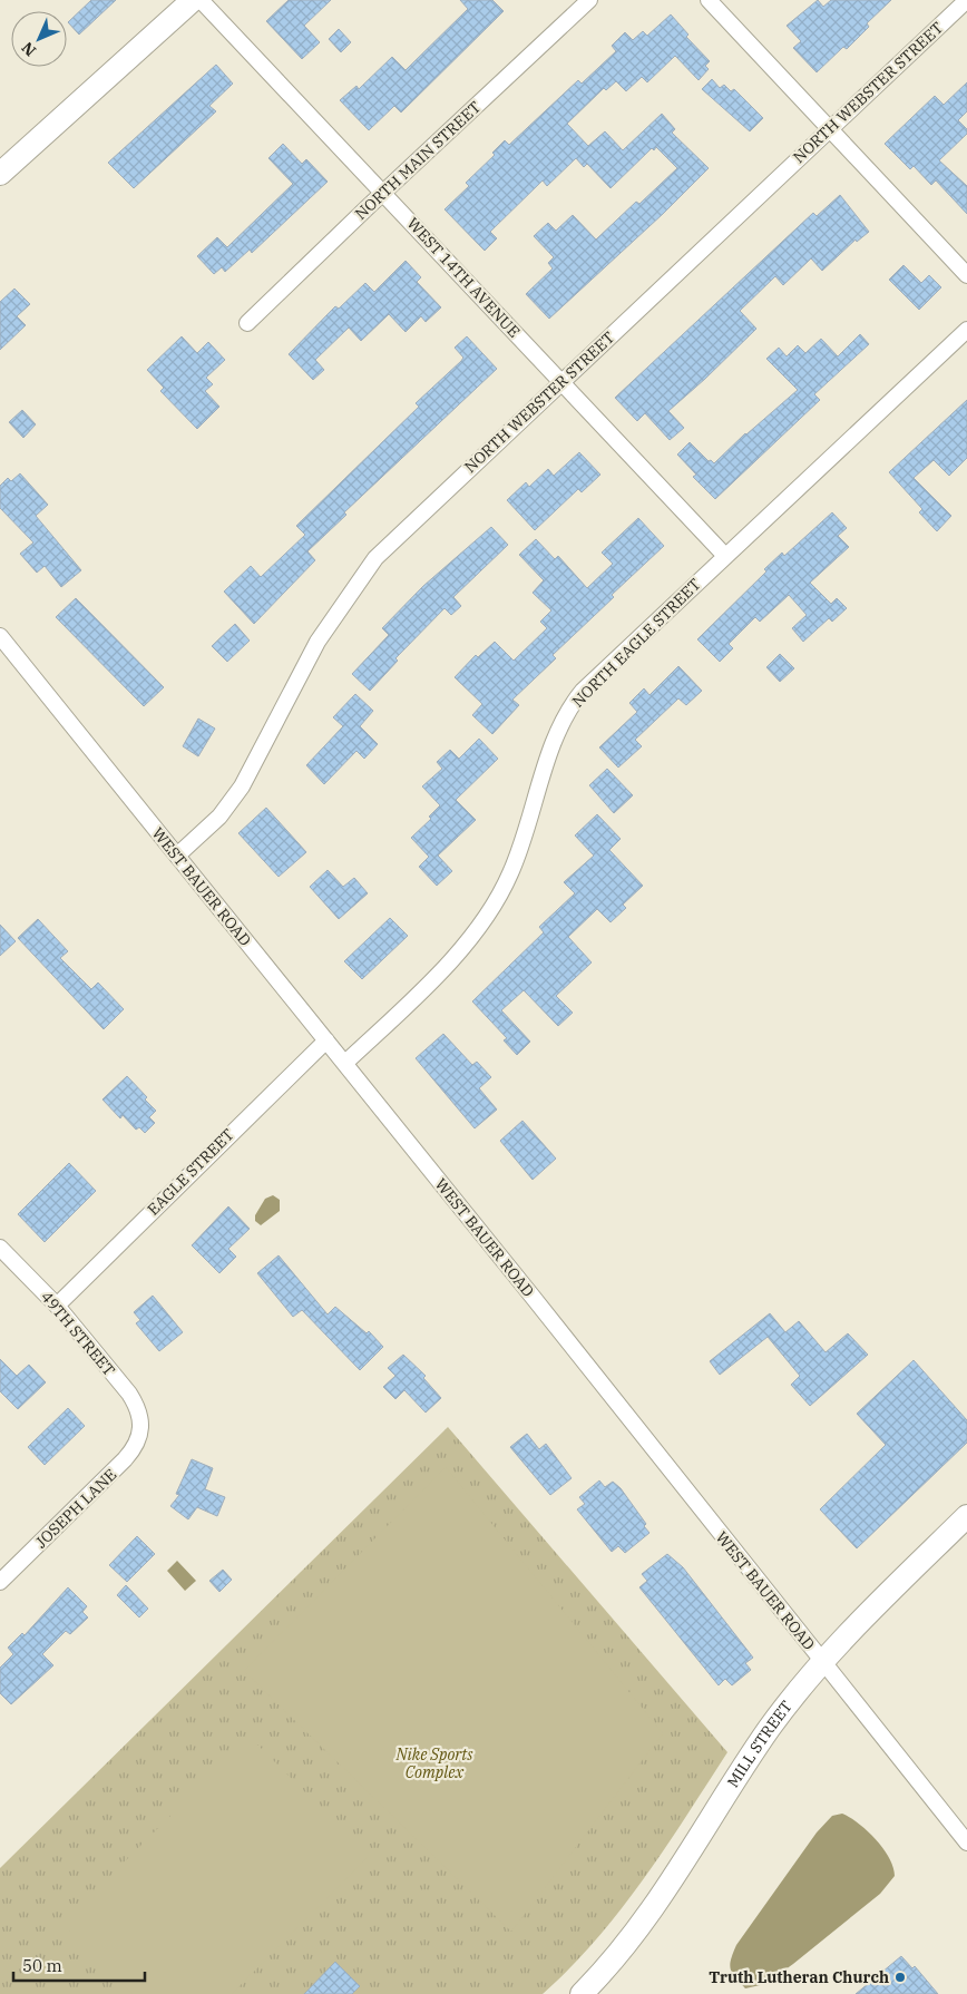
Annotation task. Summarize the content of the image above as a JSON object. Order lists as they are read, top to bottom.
{
  "streets": {
    "main road": ["MILL STREET"],
    "street": [
      "NORTH WEBSTER STREET",
      "NORTH MAIN STREET",
      "WEST 14TH AVENUE",
      "NORTH EAGLE STREET",
      "WEST BAUER ROAD",
      "EAGLE STREET",
      "49TH STREET",
      "JOSEPH LANE"
    ]
  },
  "crossings": [
    ["NORTH WEBSTER STREET", "WEST 14TH AVENUE"],
    ["NORTH WEBSTER STREET", "WEST BAUER ROAD"],
    ["NORTH MAIN STREET", "WEST 14TH AVENUE"],
    ["WEST 14TH AVENUE", "NORTH EAGLE STREET"],
    ["NORTH EAGLE STREET", "WEST BAUER ROAD"],
    ["WEST BAUER ROAD", "EAGLE STREET"],
    ["WEST BAUER ROAD", "MILL STREET"],
    ["EAGLE STREET", "49TH STREET"],
    ["49TH STREET", "JOSEPH LANE"]
  ],
  "parks": ["Nike Sports Complex"],
  "places": ["Truth Lutheran Church"],
  "scale_bar": "50 m",
  "north": "bottom left"
}
